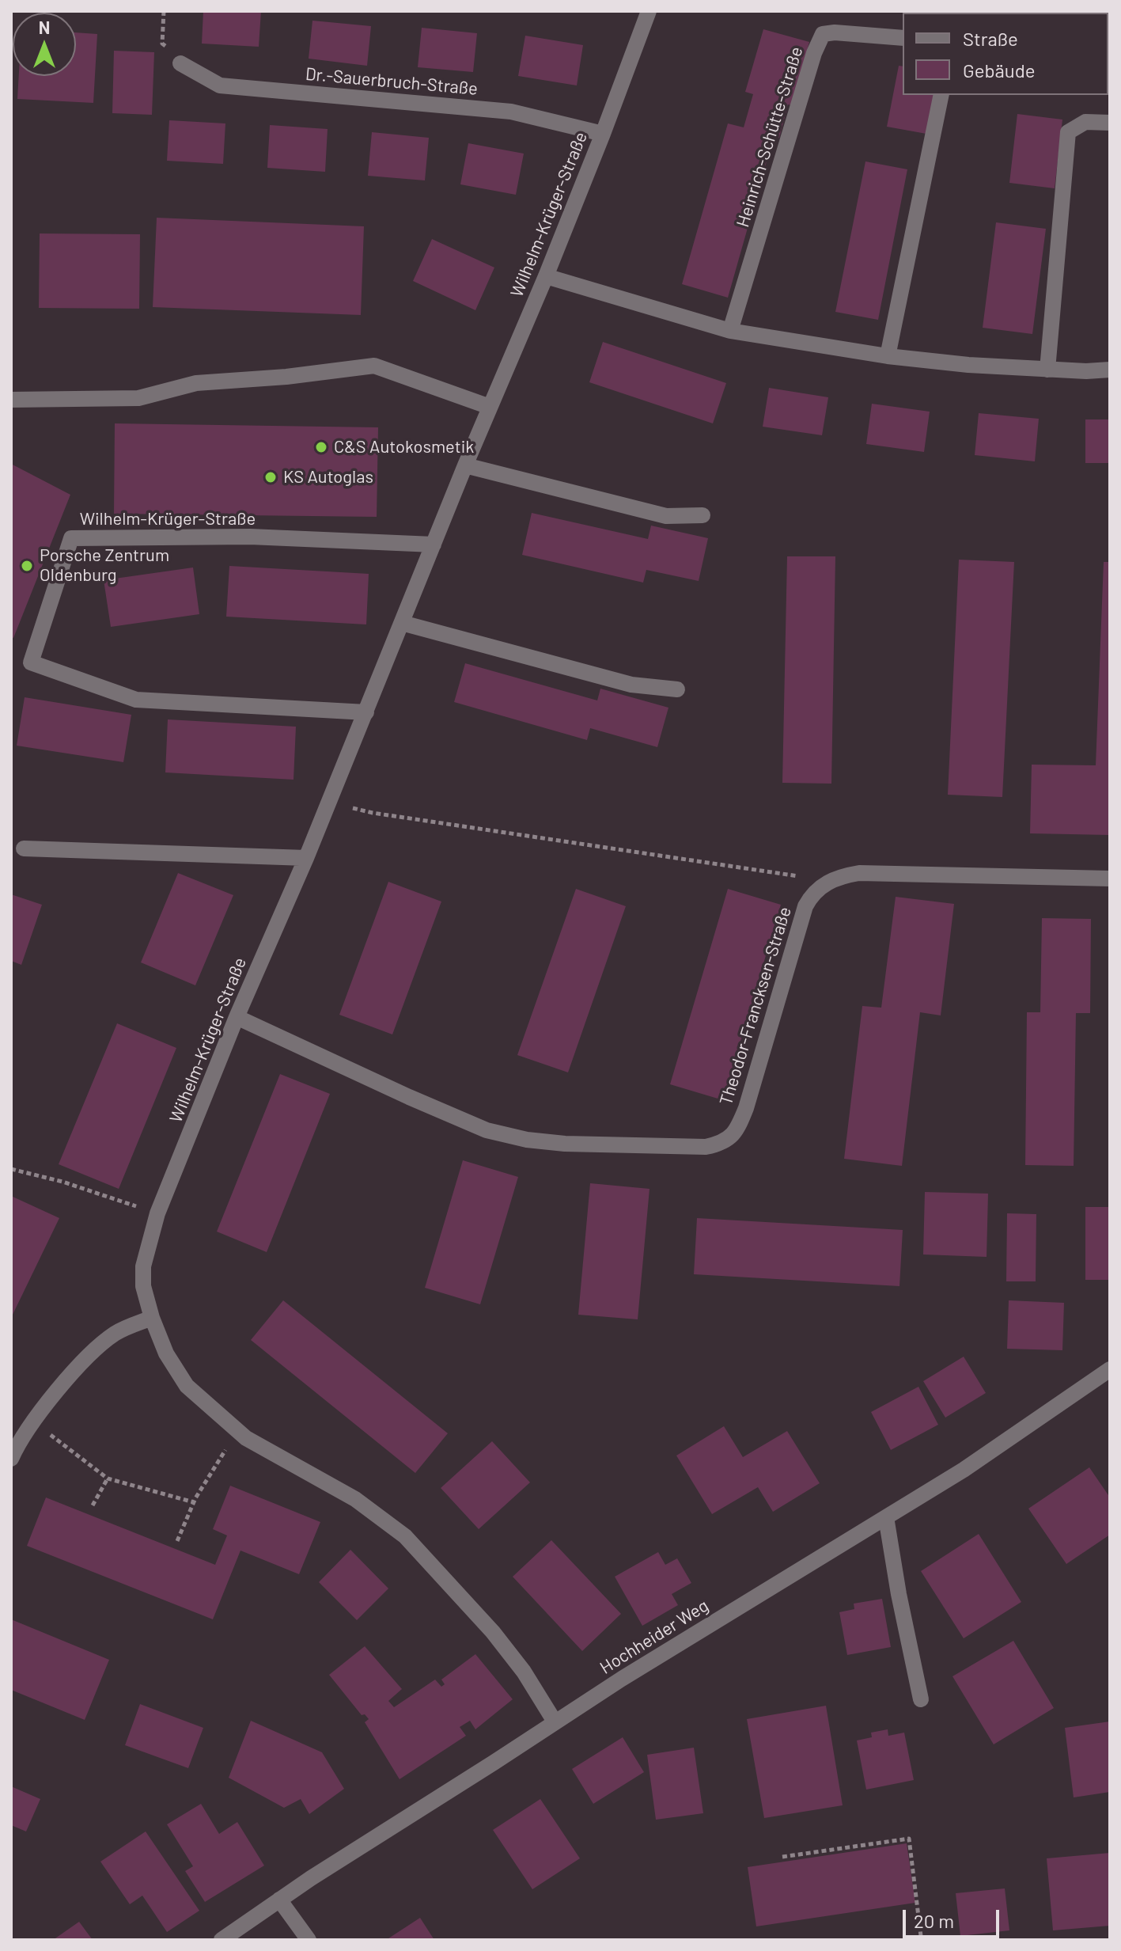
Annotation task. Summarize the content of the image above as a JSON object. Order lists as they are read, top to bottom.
{
  "streets": {
    "street": [
      "Dr.-Sauerbruch-Straße",
      "Heinrich-Schütte-Straße",
      "Wilhelm-Krüger-Straße",
      "Theodor-Francksen-Straße",
      "Hochheider Weg"
    ]
  },
  "crossings": [
    ["Dr.-Sauerbruch-Straße", "Wilhelm-Krüger-Straße"],
    ["Wilhelm-Krüger-Straße", "Theodor-Francksen-Straße"],
    ["Wilhelm-Krüger-Straße", "Hochheider Weg"]
  ],
  "places": ["C&S Autokosmetik", "KS Autoglas", "Porsche Zentrum Oldenburg"],
  "legend": ["Straße", "Gebäude"],
  "scale_bar": "20 m",
  "north": "top"
}
